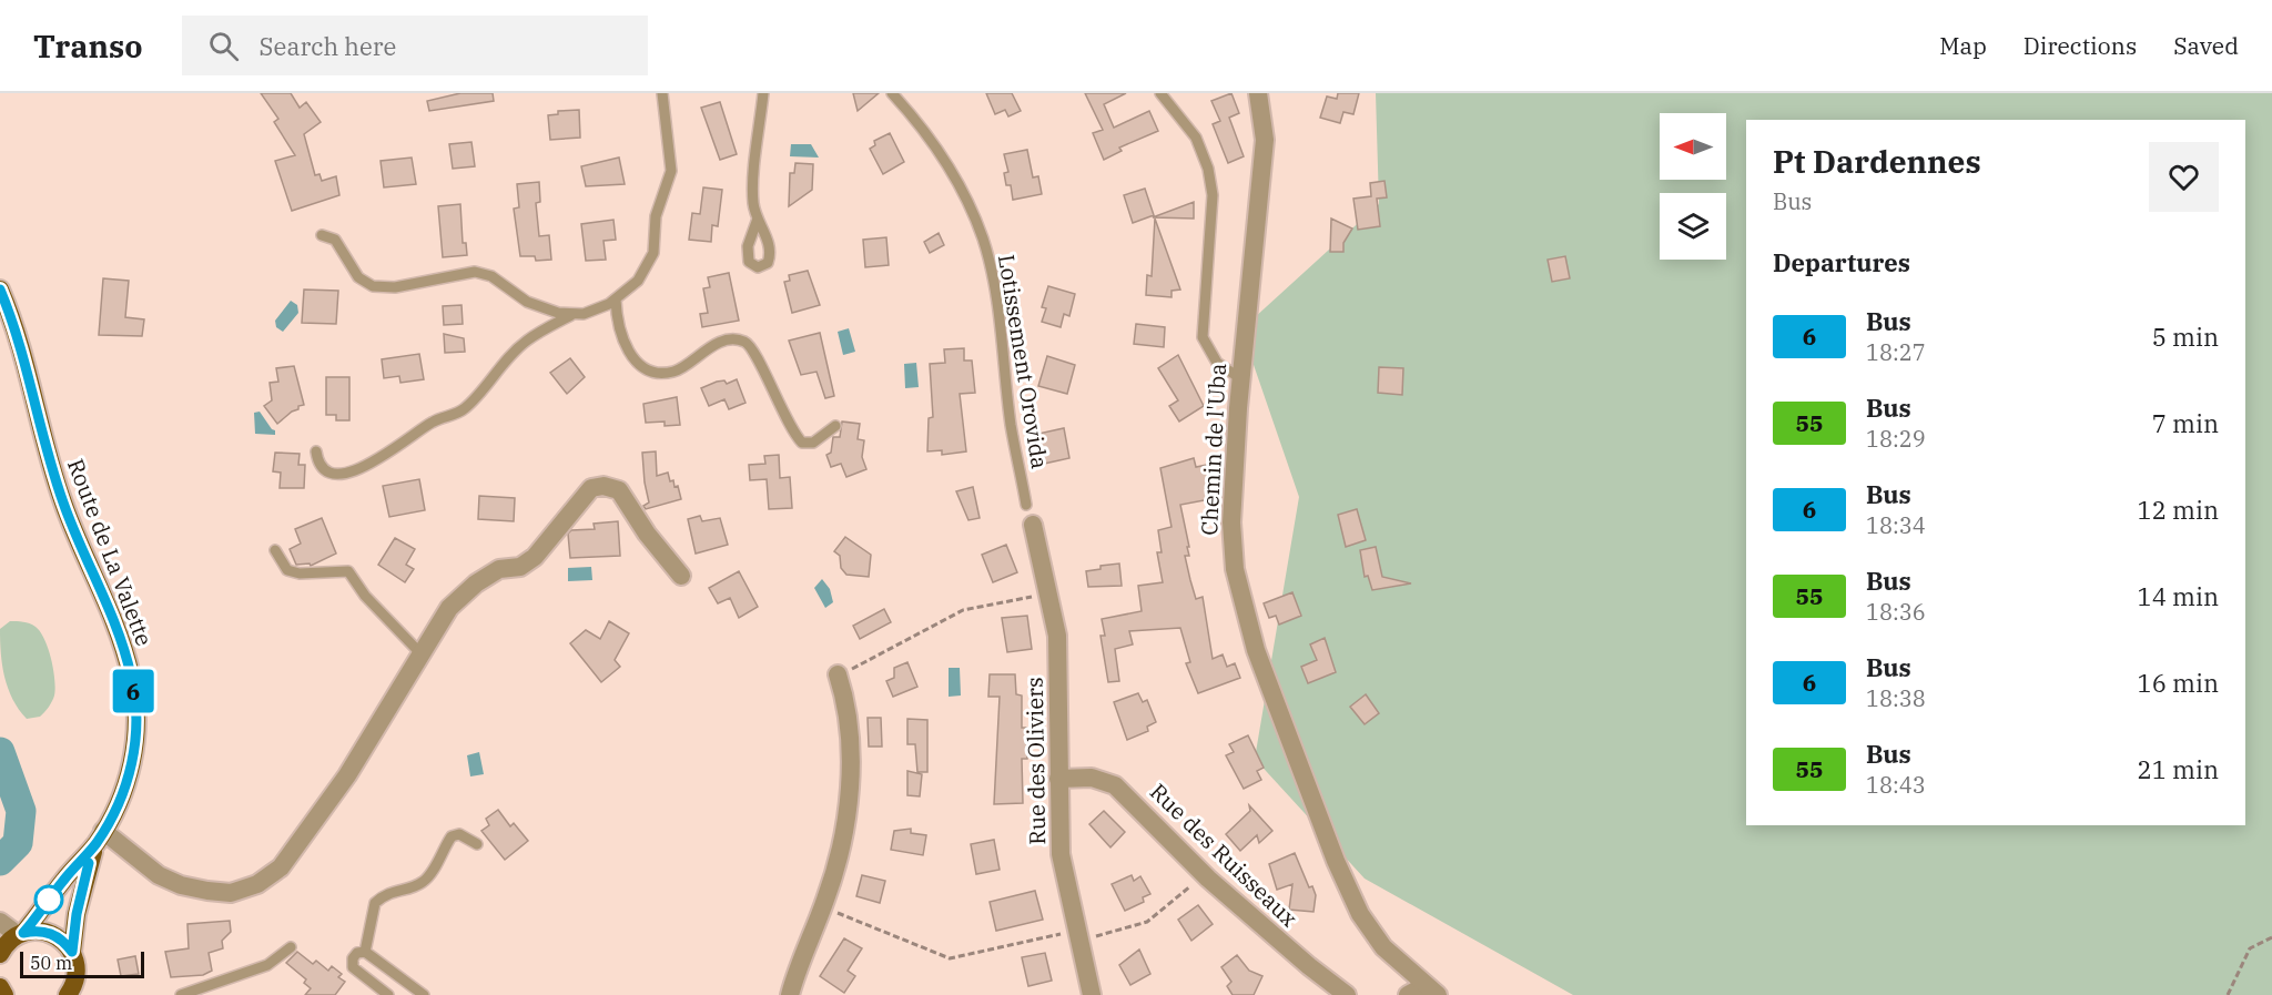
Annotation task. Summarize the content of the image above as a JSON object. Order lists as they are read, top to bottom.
{
  "streets": {
    "main road": ["Route de La Valette"],
    "street": ["Chemin de l'Uba", "Rue des Oliviers", "Rue des Ruisseaux"],
    "lane": ["Lotissement Orovida"]
  },
  "crossings": [
    ["Rue des Oliviers", "Rue des Ruisseaux"]
  ],
  "lines": ["bus line 6"],
  "scale_bar": "50 m",
  "north": "left",
  "page": {
    "header": "Transo",
    "search": "Search here",
    "nav": ["Map", "Directions", "Saved"],
    "on_map": "6",
    "heading": [
      ["Pt Dardennes", "Bus"],
      "Departures"
    ],
    "list": [
      {
        "mark": "6",
        "name": "Bus",
        "note": "18:27",
        "value": "5 min"
      },
      {
        "mark": "55",
        "name": "Bus",
        "note": "18:29",
        "value": "7 min"
      },
      {
        "mark": "6",
        "name": "Bus",
        "note": "18:34",
        "value": "12 min"
      },
      {
        "mark": "55",
        "name": "Bus",
        "note": "18:36",
        "value": "14 min"
      },
      {
        "mark": "6",
        "name": "Bus",
        "note": "18:38",
        "value": "16 min"
      },
      {
        "mark": "55",
        "name": "Bus",
        "note": "18:43",
        "value": "21 min"
      }
    ],
    "scale": "50 m"
  }
}
